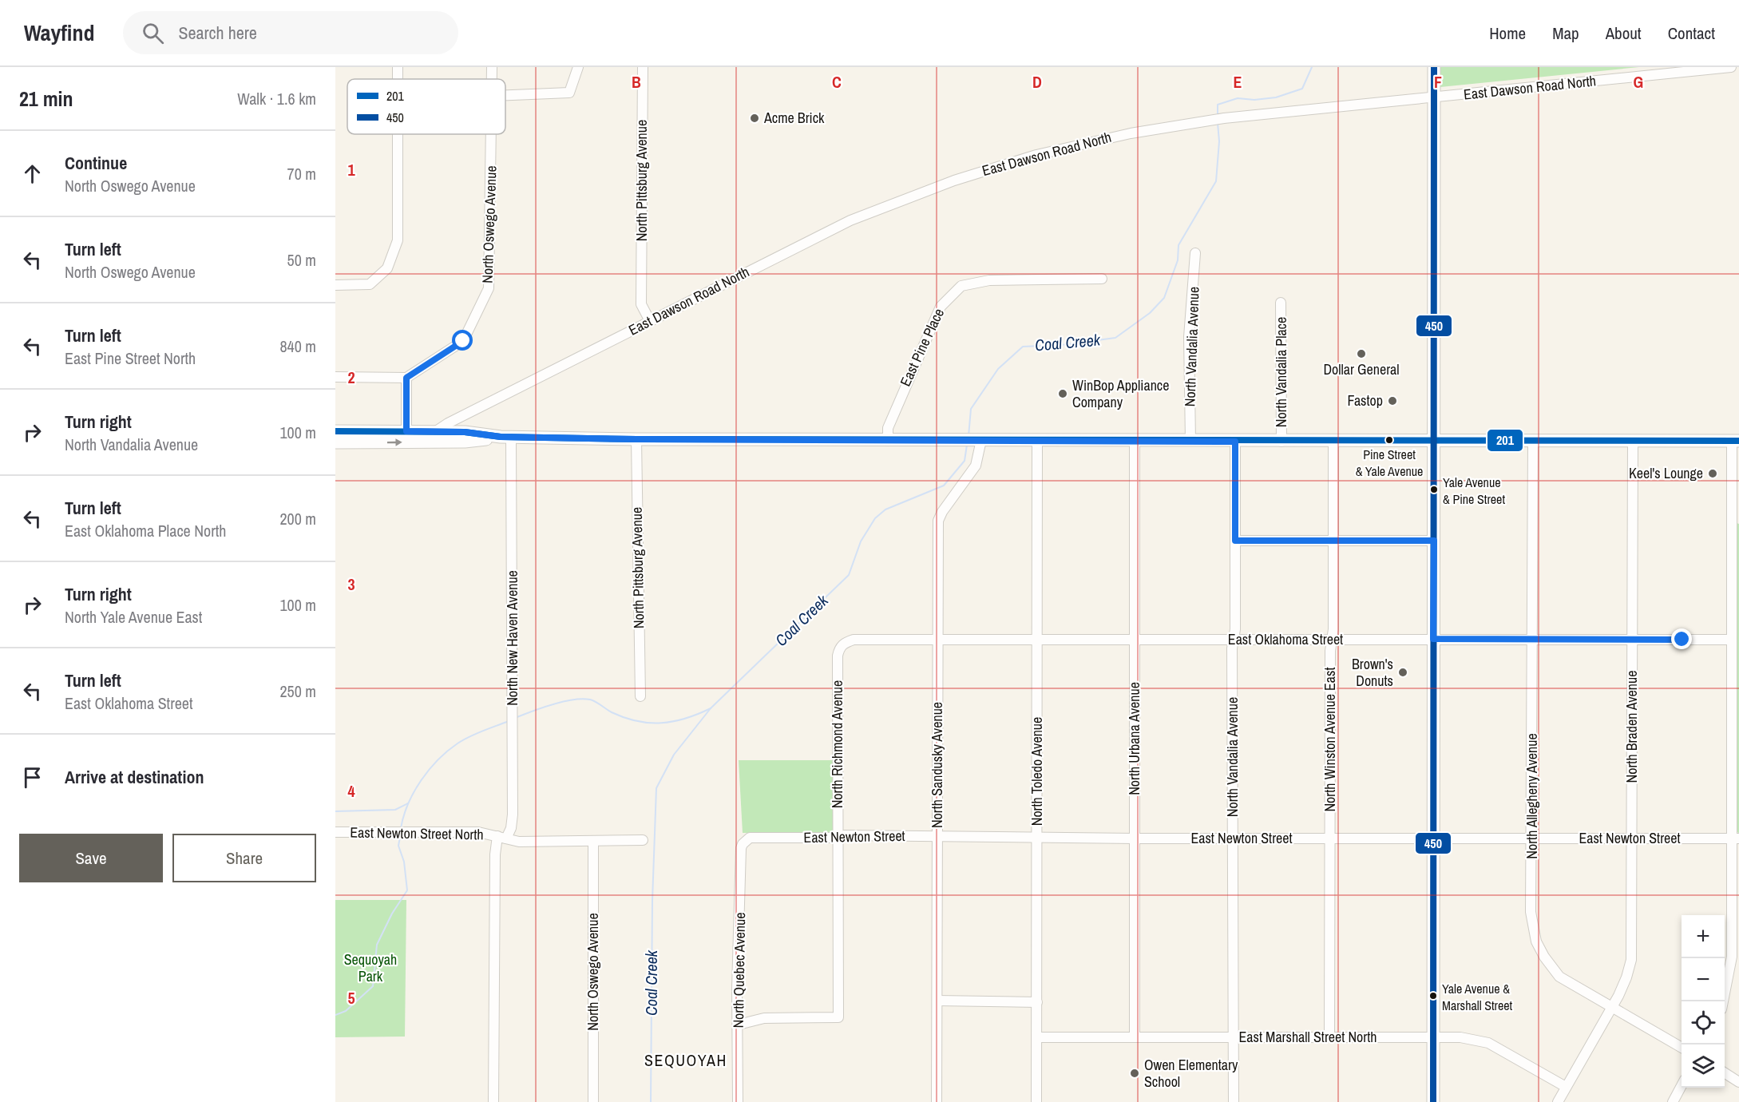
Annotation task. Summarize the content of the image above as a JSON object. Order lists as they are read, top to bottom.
{
  "streets": {
    "street": [
      "East Dawson Road North",
      "North Pittsburg Avenue",
      "North Oswego Avenue",
      "North Vandalia Avenue",
      "East Pine Place",
      "North Vandalia Place",
      "North New Haven Avenue",
      "East Oklahoma Street",
      "North Braden Avenue",
      "North Urbana Avenue",
      "North Winston Avenue East",
      "North Richmond Avenue",
      "North Sandusky Avenue",
      "North Toledo Avenue",
      "North Allegheny Avenue",
      "East Newton Street North",
      "East Newton Street",
      "North Quebec Avenue",
      "East Marshall Street North"
    ]
  },
  "crossings": [
    ["East Dawson Road North", "North Pittsburg Avenue"],
    ["North Vandalia Avenue", "East Oklahoma Street"],
    ["North Vandalia Avenue", "East Newton Street"],
    ["North Vandalia Avenue", "East Marshall Street North"],
    ["North New Haven Avenue", "East Newton Street North"],
    ["East Oklahoma Street", "North Braden Avenue"],
    ["East Oklahoma Street", "North Urbana Avenue"],
    ["East Oklahoma Street", "North Winston Avenue East"],
    ["East Oklahoma Street", "North Richmond Avenue"],
    ["East Oklahoma Street", "North Sandusky Avenue"],
    ["East Oklahoma Street", "North Toledo Avenue"],
    ["East Oklahoma Street", "North Allegheny Avenue"],
    ["North Braden Avenue", "North Allegheny Avenue"],
    ["North Braden Avenue", "East Newton Street"],
    ["North Urbana Avenue", "East Newton Street"],
    ["North Urbana Avenue", "East Marshall Street North"],
    ["North Winston Avenue East", "East Newton Street"],
    ["North Winston Avenue East", "East Marshall Street North"],
    ["North Richmond Avenue", "East Newton Street"],
    ["North Richmond Avenue", "North Quebec Avenue"],
    ["North Sandusky Avenue", "East Newton Street"],
    ["North Toledo Avenue", "East Newton Street"],
    ["North Toledo Avenue", "East Marshall Street North"],
    ["North Allegheny Avenue", "East Newton Street"],
    ["East Newton Street", "North Quebec Avenue"]
  ],
  "districts": ["SEQUOYAH"],
  "water": ["Coal Creek"],
  "parks": ["Sequoyah Park"],
  "places": [
    "Acme Brick",
    "Dollar General",
    "WinBop Appliance Company",
    "Fastop",
    "Pine Street & Yale Avenue",
    "Keel's Lounge",
    "Yale Avenue & Pine Street",
    "Brown's Donuts",
    "Yale Avenue & Marshall Street",
    "Owen Elementary School"
  ],
  "lines": ["transit line 450", "transit line 201"],
  "legend": ["201", "450"],
  "page": {
    "header": "Wayfind",
    "search": "Search here",
    "nav": [
      "Home",
      "Map",
      "About",
      "Contact"
    ],
    "heading": ["21 min", "Walk · 1.6 km"],
    "list": [
      ["Continue", "North Oswego Avenue", "70 m"],
      ["Turn left", "North Oswego Avenue", "50 m"],
      ["Turn left", "East Pine Street North", "840 m"],
      ["Turn right", "North Vandalia Avenue", "100 m"],
      ["Turn left", "East Oklahoma Place North", "200 m"],
      ["Turn right", "North Yale Avenue East", "100 m"],
      ["Turn left", "East Oklahoma Street", "250 m"],
      "Arrive at destination"
    ],
    "buttons": ["Save", "Share"],
    "map_buttons": ["+", "−"]
  },
  "grid": {
    "columns": [
      "B",
      "C",
      "D",
      "E",
      "F",
      "G"
    ],
    "rows": [
      "1",
      "2",
      "3",
      "4",
      "5"
    ]
  }
}
